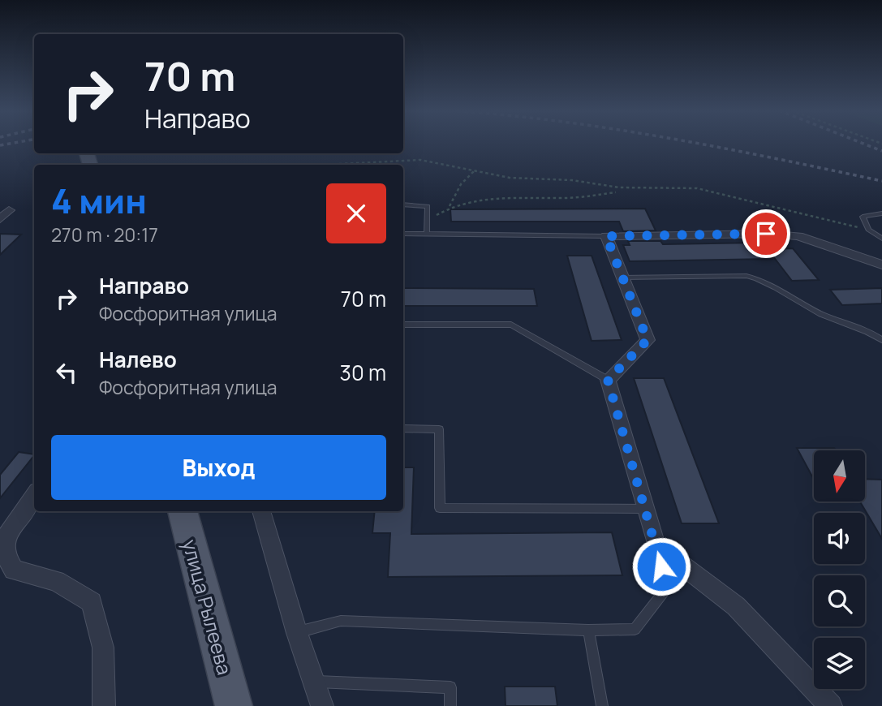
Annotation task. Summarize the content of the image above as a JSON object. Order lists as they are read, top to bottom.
{
  "streets": {
    "main road": ["улица Рылеева"]
  },
  "north": "bottom",
  "page": {
    "turn": ["70 m", "Направо"],
    "heading": ["4 мин", "270 m · 20:17"],
    "list": [
      {
        "name": "Направо",
        "note": "Фосфоритная улица",
        "value": "70 m"
      },
      {
        "name": "Налево",
        "note": "Фосфоритная улица",
        "value": "30 m"
      }
    ],
    "buttons": "Выход"
  }
}
